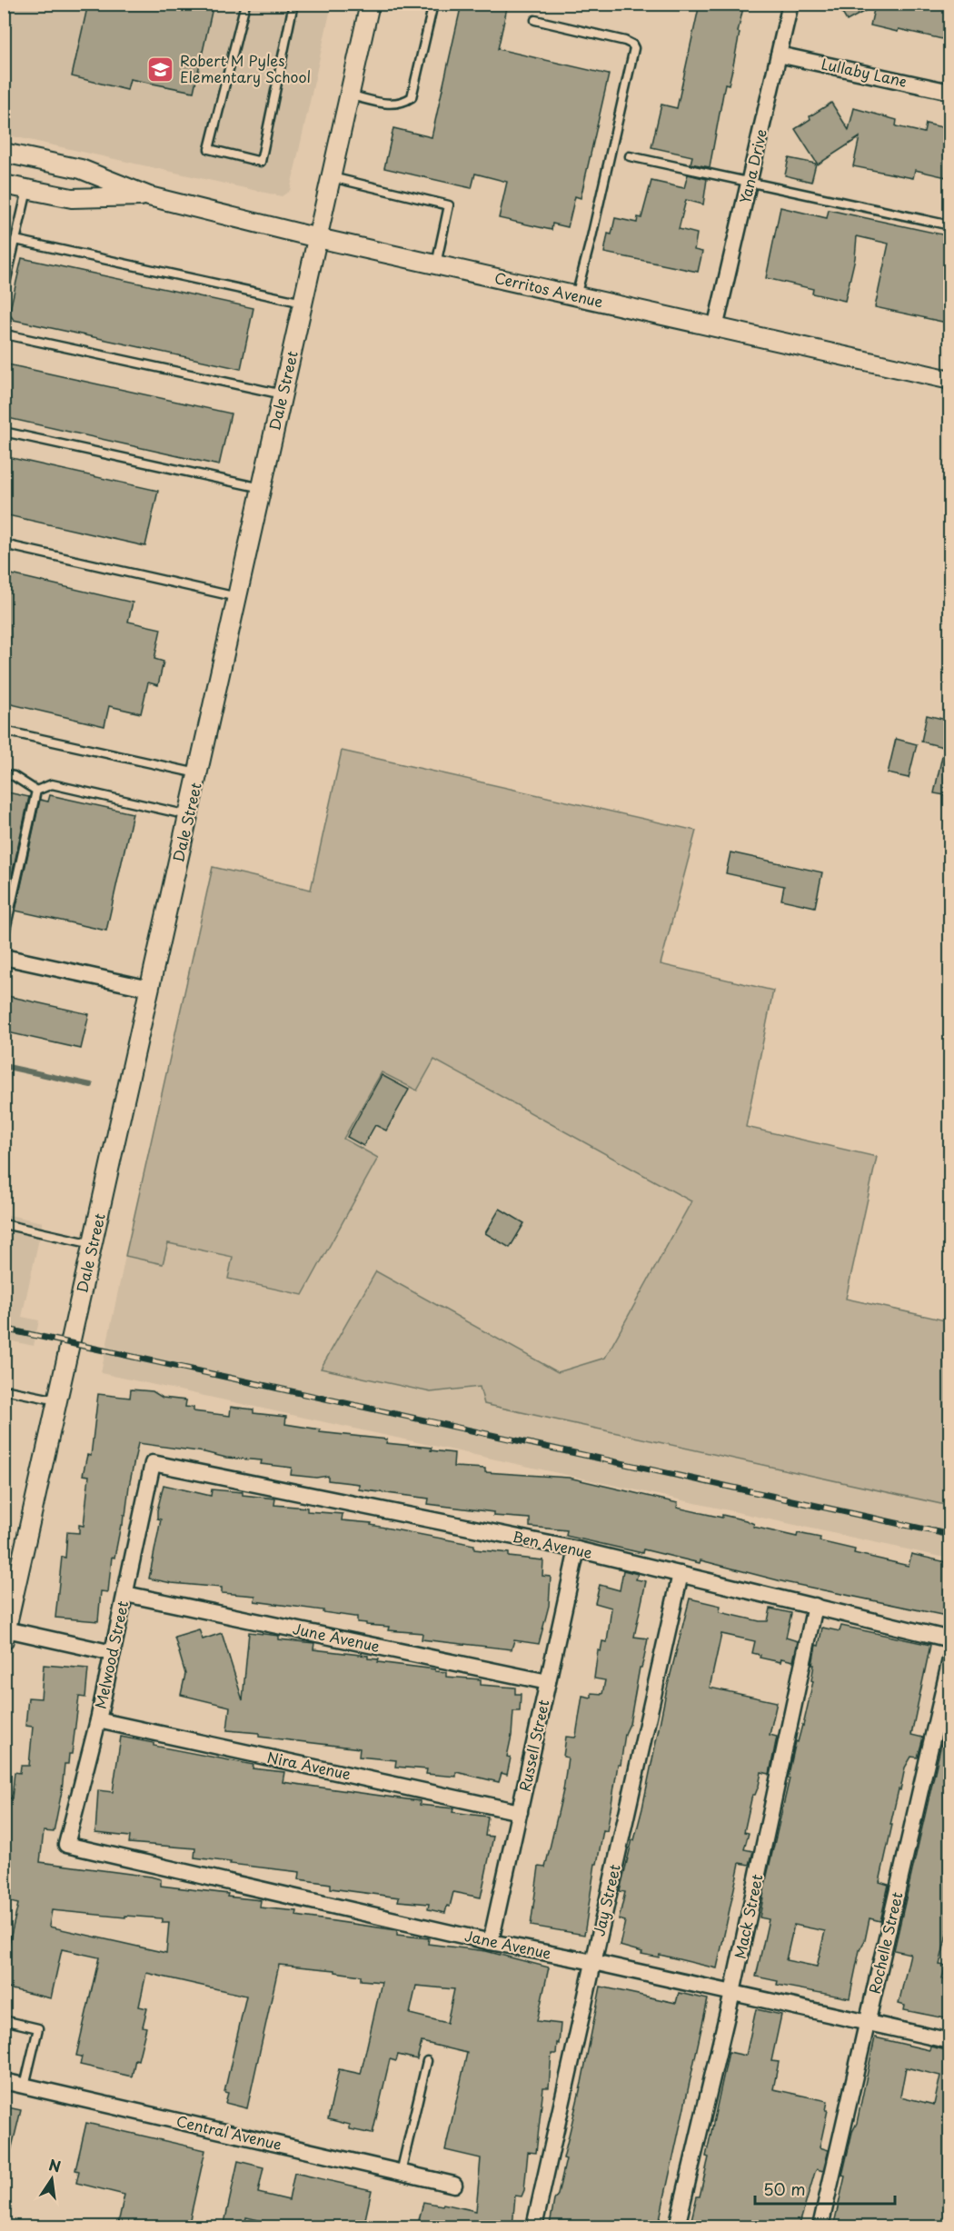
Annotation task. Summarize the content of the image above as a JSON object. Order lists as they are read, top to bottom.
{
  "streets": {
    "street": [
      "Lullaby Lane",
      "Yana Drive",
      "Cerritos Avenue",
      "Dale Street",
      "Ben Avenue",
      "June Avenue",
      "Melwood Street",
      "Russell Street",
      "Nira Avenue",
      "Jay Street",
      "Mack Street",
      "Rochelle Street",
      "Jane Avenue",
      "Central Avenue"
    ]
  },
  "crossings": [
    ["Lullaby Lane", "Yana Drive"],
    ["Yana Drive", "Cerritos Avenue"],
    ["Cerritos Avenue", "Dale Street"],
    ["Ben Avenue", "Melwood Street"],
    ["Ben Avenue", "Russell Street"],
    ["Ben Avenue", "Jay Street"],
    ["Ben Avenue", "Mack Street"],
    ["June Avenue", "Melwood Street"],
    ["June Avenue", "Russell Street"],
    ["Melwood Street", "Nira Avenue"],
    ["Melwood Street", "Jane Avenue"],
    ["Russell Street", "Nira Avenue"],
    ["Russell Street", "Jane Avenue"],
    ["Jay Street", "Jane Avenue"],
    ["Mack Street", "Jane Avenue"],
    ["Rochelle Street", "Jane Avenue"]
  ],
  "places": {
    "school or university": ["Robert M Pyles Elementary School"]
  },
  "scale_bar": "50 m",
  "north": "top"
}
